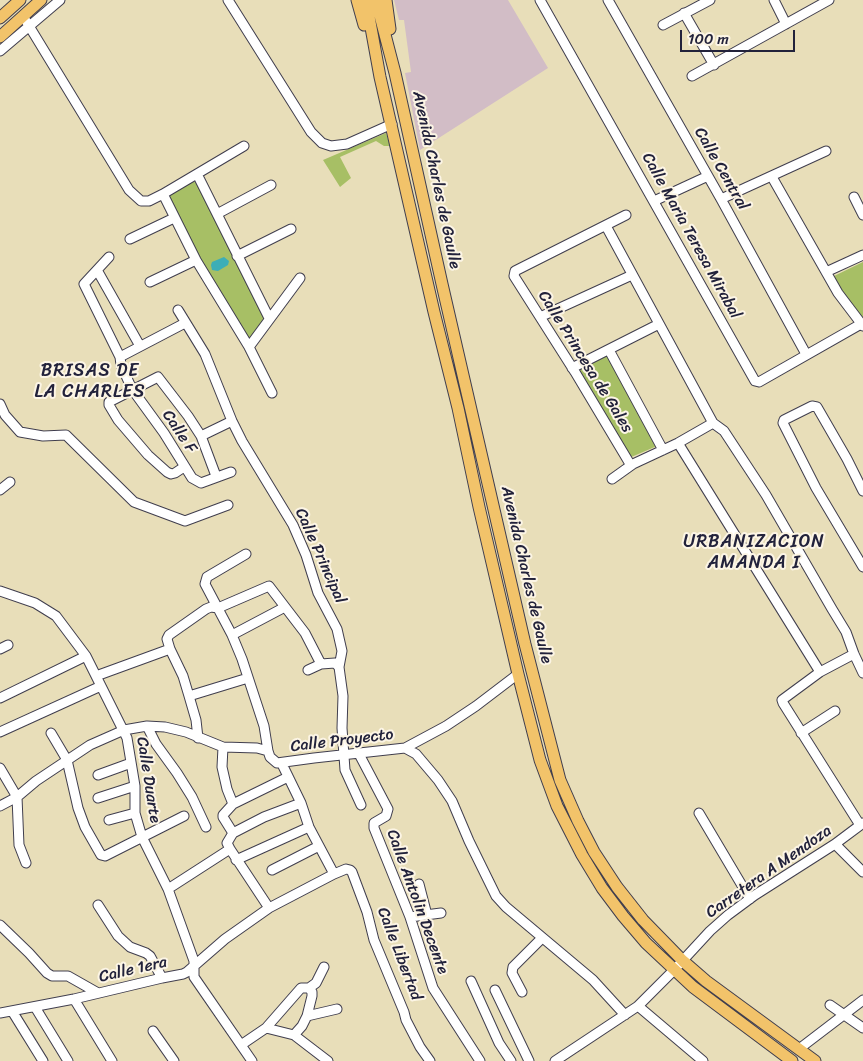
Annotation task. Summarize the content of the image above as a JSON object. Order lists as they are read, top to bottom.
{
  "streets": {
    "main road": ["Avenida Charles de Gaulle"],
    "street": [
      "Calle Central",
      "Calle Maria Teresa Mirabal",
      "Calle Princesa de Gales",
      "Calle F",
      "Calle Principal",
      "Calle Proyecto",
      "Calle Duarte",
      "Carretera A Mendoza",
      "Calle Antolin Decente",
      "Calle Libertad",
      "Calle 1era"
    ]
  },
  "crossings": [
    ["Calle Central", "Calle Maria Teresa Mirabal"],
    ["Avenida Charles de Gaulle", "Calle Proyecto"],
    ["Avenida Charles de Gaulle", "Carretera A Mendoza"],
    ["Calle Principal", "Calle Proyecto"],
    ["Calle Proyecto", "Calle Duarte"],
    ["Calle Proyecto", "Calle Antolin Decente"],
    ["Calle Duarte", "Calle 1era"],
    ["Calle Libertad", "Calle 1era"]
  ],
  "districts": ["BRISAS DE LA CHARLES", "URBANIZACION AMANDA I"],
  "scale_bar": "100 m"
}
